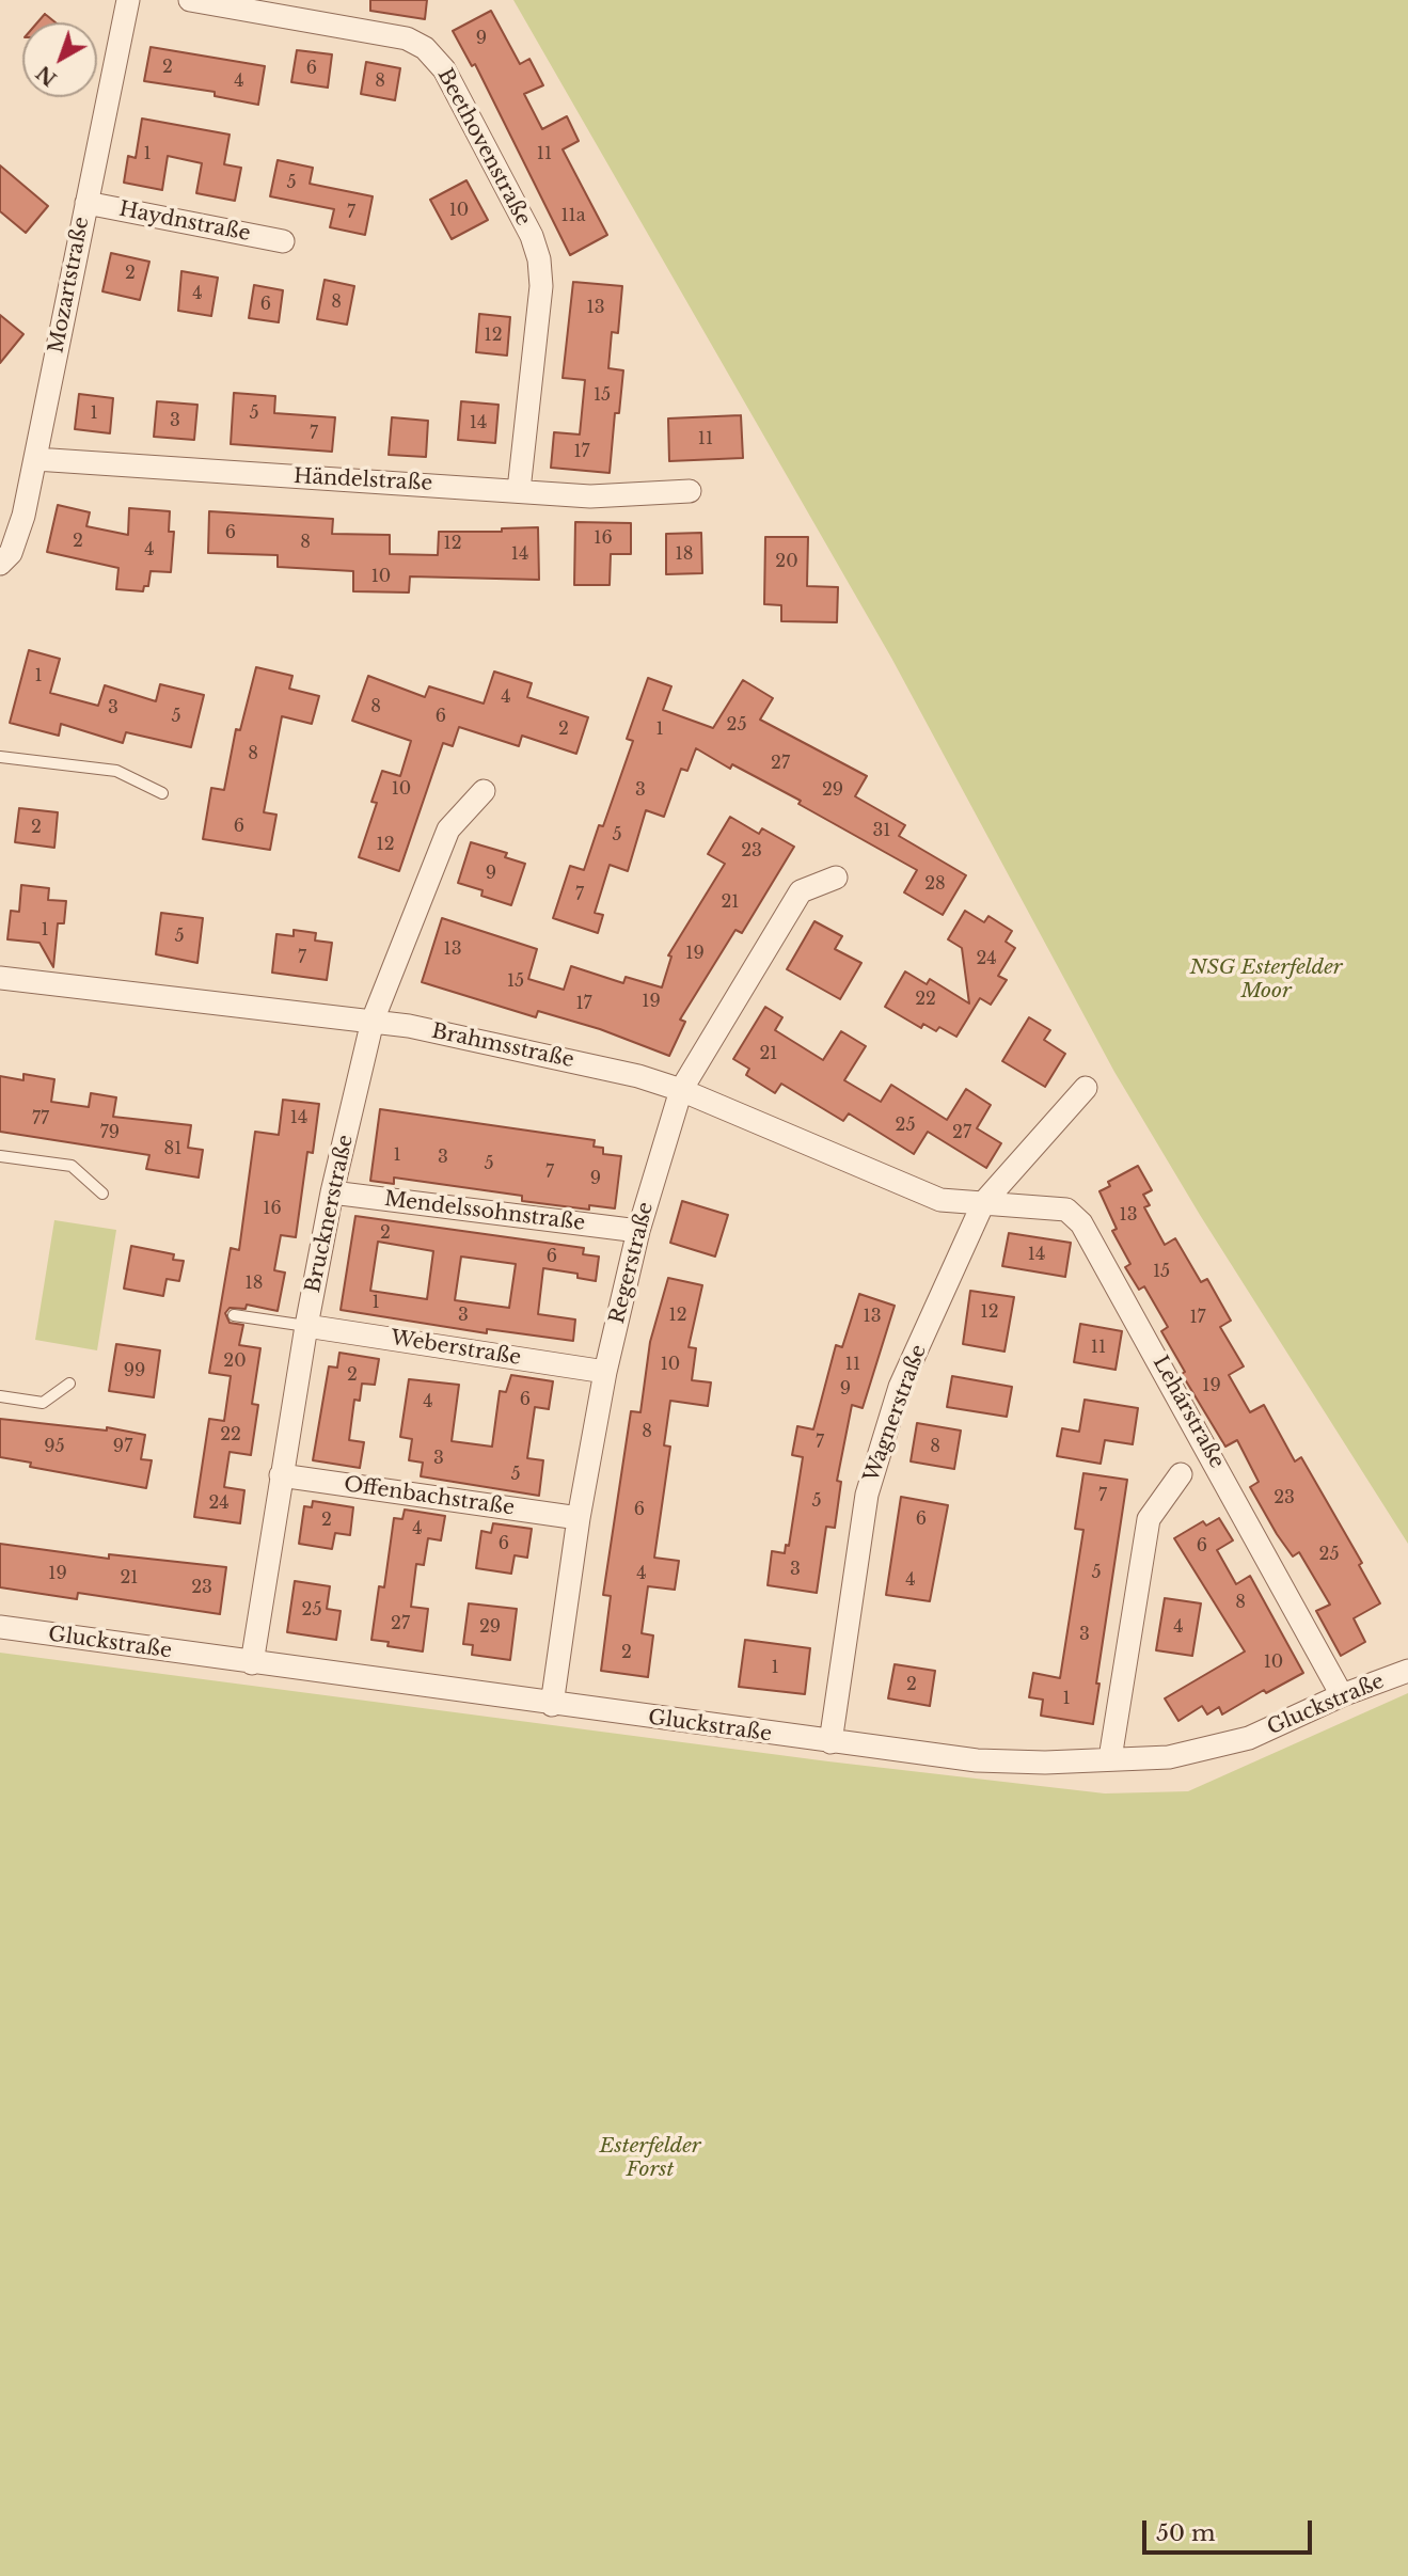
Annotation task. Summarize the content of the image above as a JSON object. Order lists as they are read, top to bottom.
{
  "streets": {
    "street": [
      "Beethovenstraße",
      "Haydnstraße",
      "Mozartstraße",
      "Händelstraße",
      "Brahmsstraße",
      "Mendelssohnstraße",
      "Brucknerstraße",
      "Regerstraße",
      "Weberstraße",
      "Lehárstraße",
      "Wagnerstraße",
      "Offenbachstraße",
      "Gluckstraße"
    ]
  },
  "crossings": [
    ["Beethovenstraße", "Händelstraße"],
    ["Haydnstraße", "Mozartstraße"],
    ["Mozartstraße", "Händelstraße"],
    ["Brahmsstraße", "Brucknerstraße"],
    ["Brahmsstraße", "Regerstraße"],
    ["Brahmsstraße", "Lehárstraße"],
    ["Brahmsstraße", "Wagnerstraße"],
    ["Mendelssohnstraße", "Brucknerstraße"],
    ["Mendelssohnstraße", "Regerstraße"],
    ["Brucknerstraße", "Weberstraße"],
    ["Brucknerstraße", "Offenbachstraße"],
    ["Brucknerstraße", "Gluckstraße"],
    ["Regerstraße", "Weberstraße"],
    ["Regerstraße", "Offenbachstraße"],
    ["Regerstraße", "Gluckstraße"],
    ["Lehárstraße", "Wagnerstraße"],
    ["Lehárstraße", "Gluckstraße"],
    ["Wagnerstraße", "Gluckstraße"]
  ],
  "parks": ["NSG Esterfelder Moor", "Esterfelder Forst"],
  "house_numbers": [
    "9",
    "2",
    "6",
    "4",
    "8",
    "1",
    "11",
    "5",
    "10",
    "7",
    "11a",
    "2",
    "4",
    "8",
    "6",
    "13",
    "12",
    "15",
    "1",
    "5",
    "3",
    "14",
    "7",
    "11",
    "17",
    "6",
    "16",
    "2",
    "8",
    "12",
    "4",
    "14",
    "18",
    "20",
    "10",
    "1",
    "4",
    "8",
    "3",
    "5",
    "6",
    "25",
    "2",
    "1",
    "8",
    "27",
    "10",
    "3",
    "29",
    "6",
    "2",
    "31",
    "5",
    "12",
    "23",
    "9",
    "28",
    "7",
    "21",
    "1",
    "5",
    "13",
    "19",
    "7",
    "24",
    "15",
    "22",
    "19",
    "17",
    "21",
    "14",
    "77",
    "25",
    "79",
    "27",
    "81",
    "1",
    "3",
    "5",
    "7",
    "9",
    "16",
    "13",
    "2",
    "14",
    "6",
    "15",
    "18",
    "1",
    "12",
    "3",
    "12",
    "13",
    "17",
    "11",
    "20",
    "10",
    "11",
    "99",
    "2",
    "19",
    "9",
    "6",
    "4",
    "8",
    "22",
    "7",
    "95",
    "97",
    "8",
    "3",
    "5",
    "7",
    "23",
    "5",
    "24",
    "6",
    "6",
    "2",
    "4",
    "6",
    "6",
    "25",
    "3",
    "5",
    "19",
    "4",
    "21",
    "4",
    "23",
    "8",
    "25",
    "27",
    "29",
    "4",
    "3",
    "2",
    "10",
    "1",
    "2",
    "1"
  ],
  "scale_bar": "50 m",
  "north": "bottom left"
}
